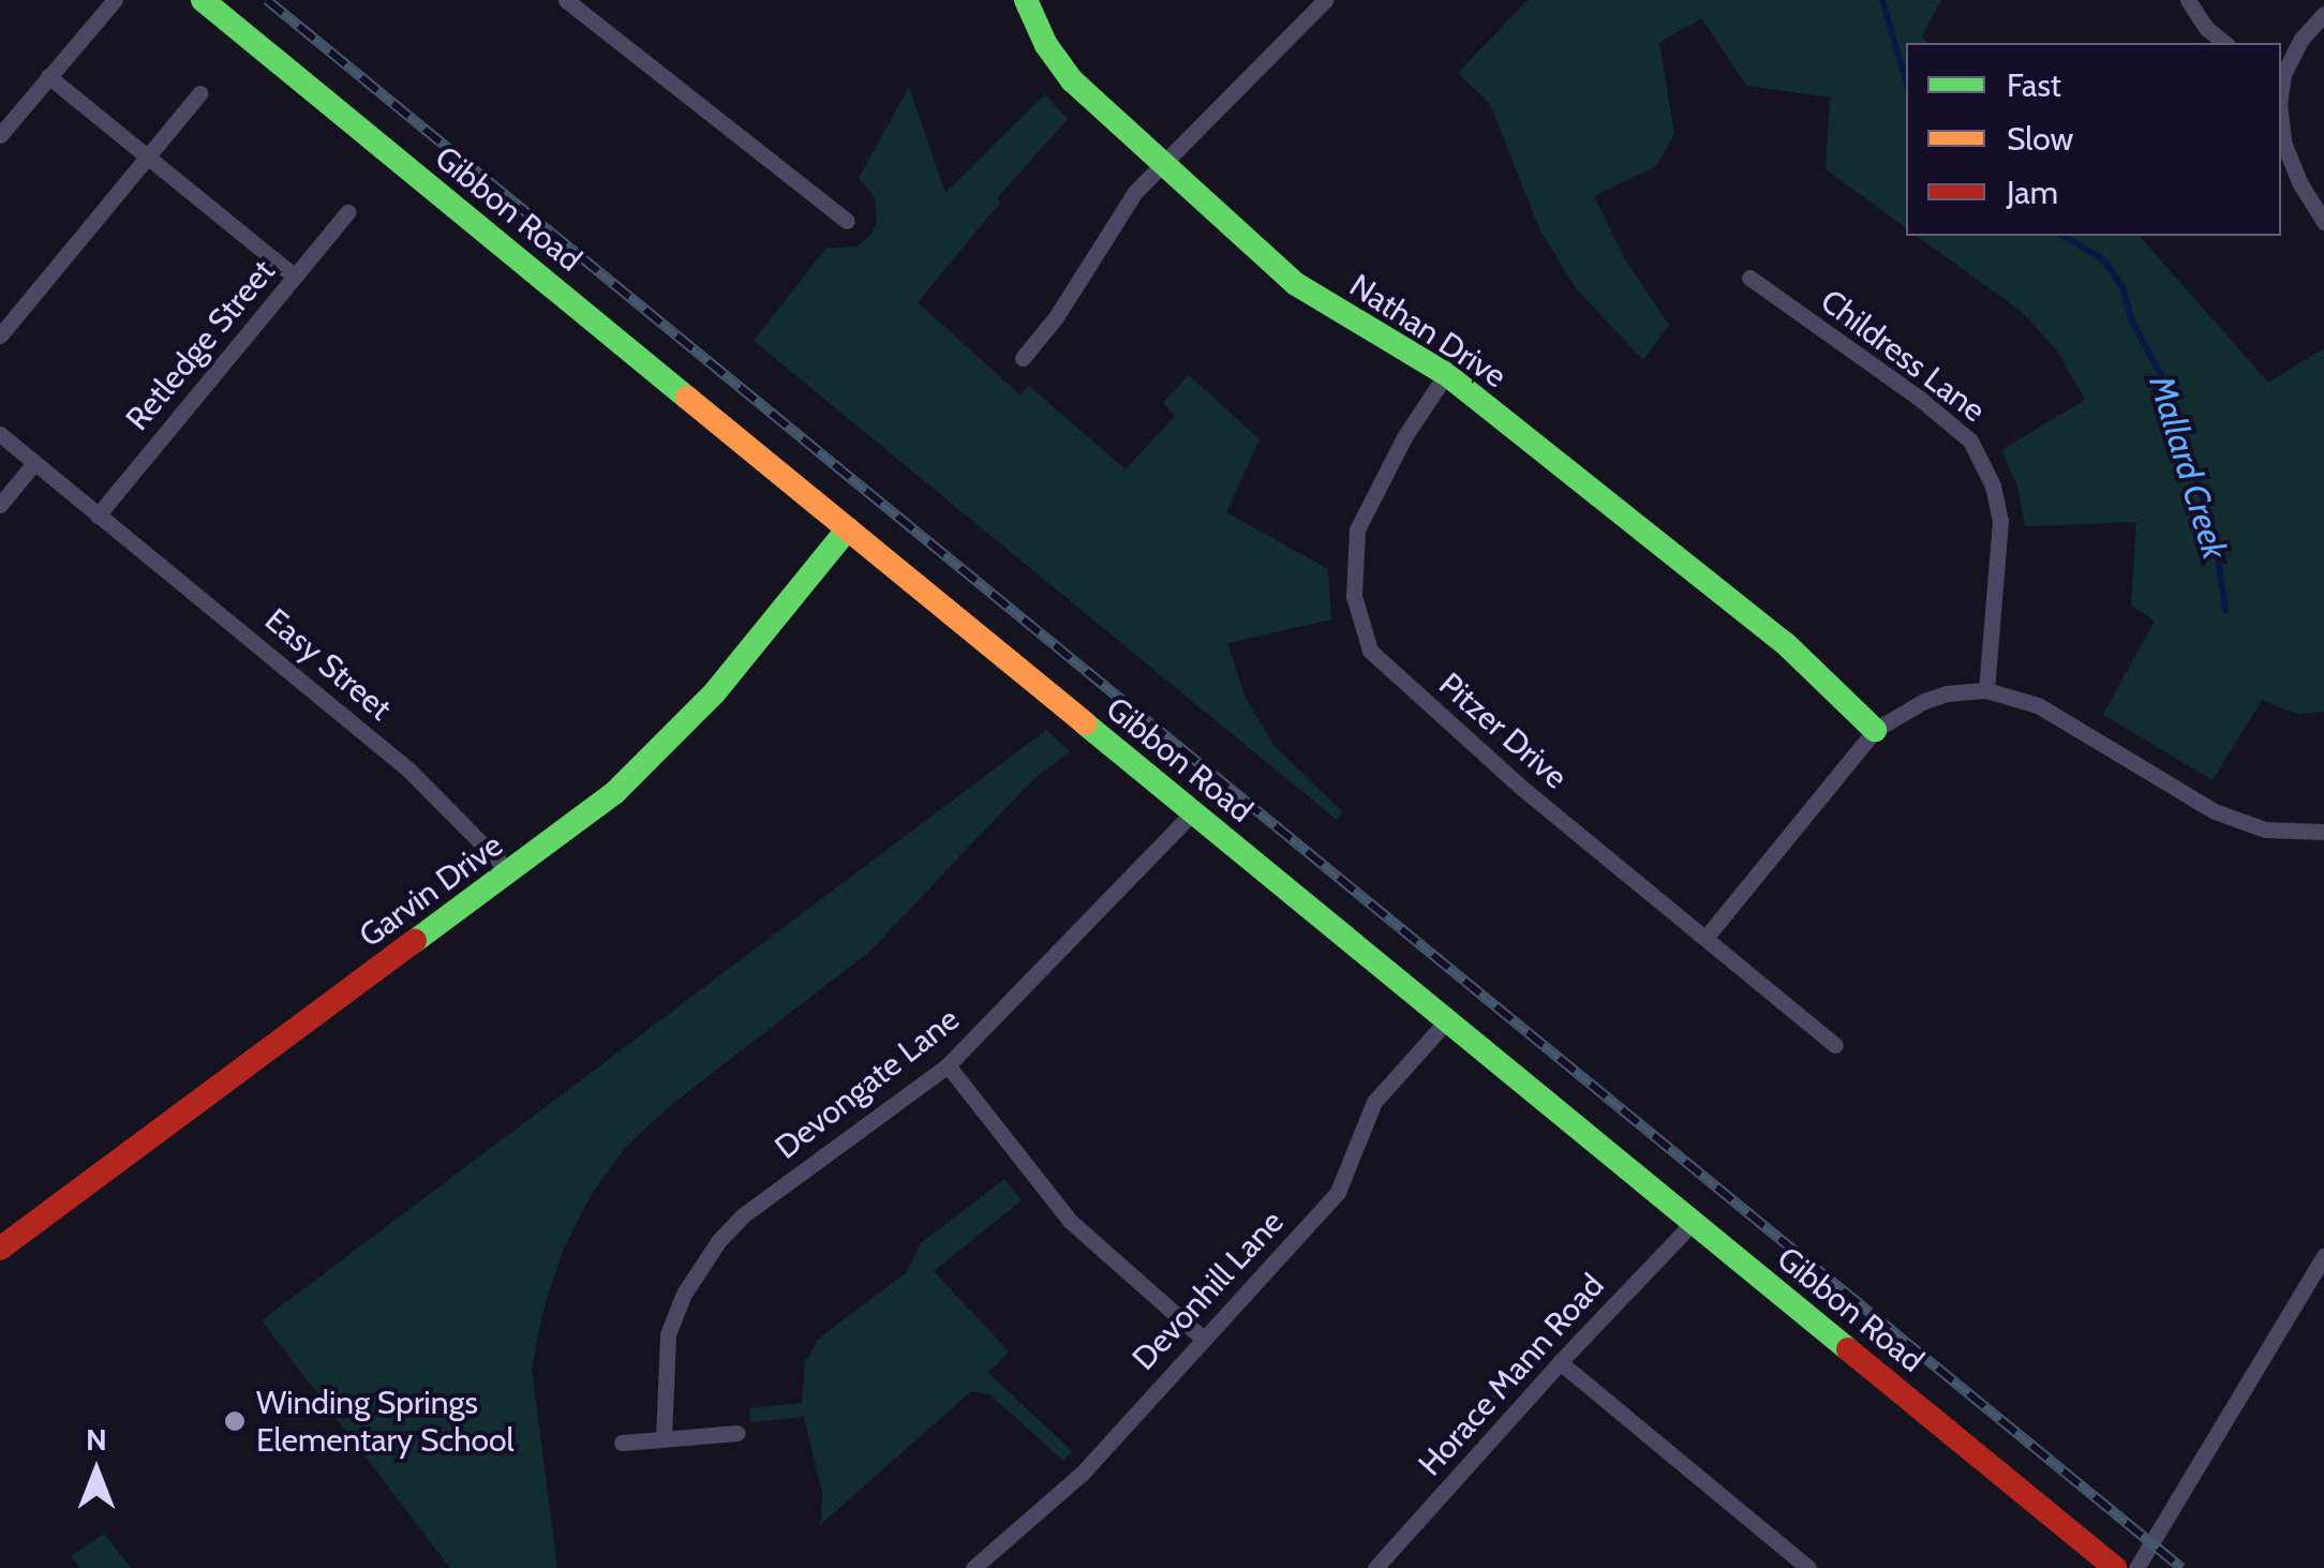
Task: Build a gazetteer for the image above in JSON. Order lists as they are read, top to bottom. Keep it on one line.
{"streets":{"main road":["Gibbon Road","Nathan Drive","Garvin Drive"],"street":["Retledge Street","Childress Lane","Easy Street","Pitzer Drive","Devongate Lane","Devonhill Lane","Horace Mann Road"]},"crossings":[["Gibbon Road","Garvin Drive"],["Gibbon Road","Devongate Lane"],["Gibbon Road","Devonhill Lane"],["Gibbon Road","Horace Mann Road"],["Nathan Drive","Pitzer Drive"],["Retledge Street","Easy Street"],["Easy Street","Garvin Drive"]],"water":["Mallard Creek"],"places":["Winding Springs Elementary School"],"legend":["Fast","Slow","Jam"],"north":"top"}
